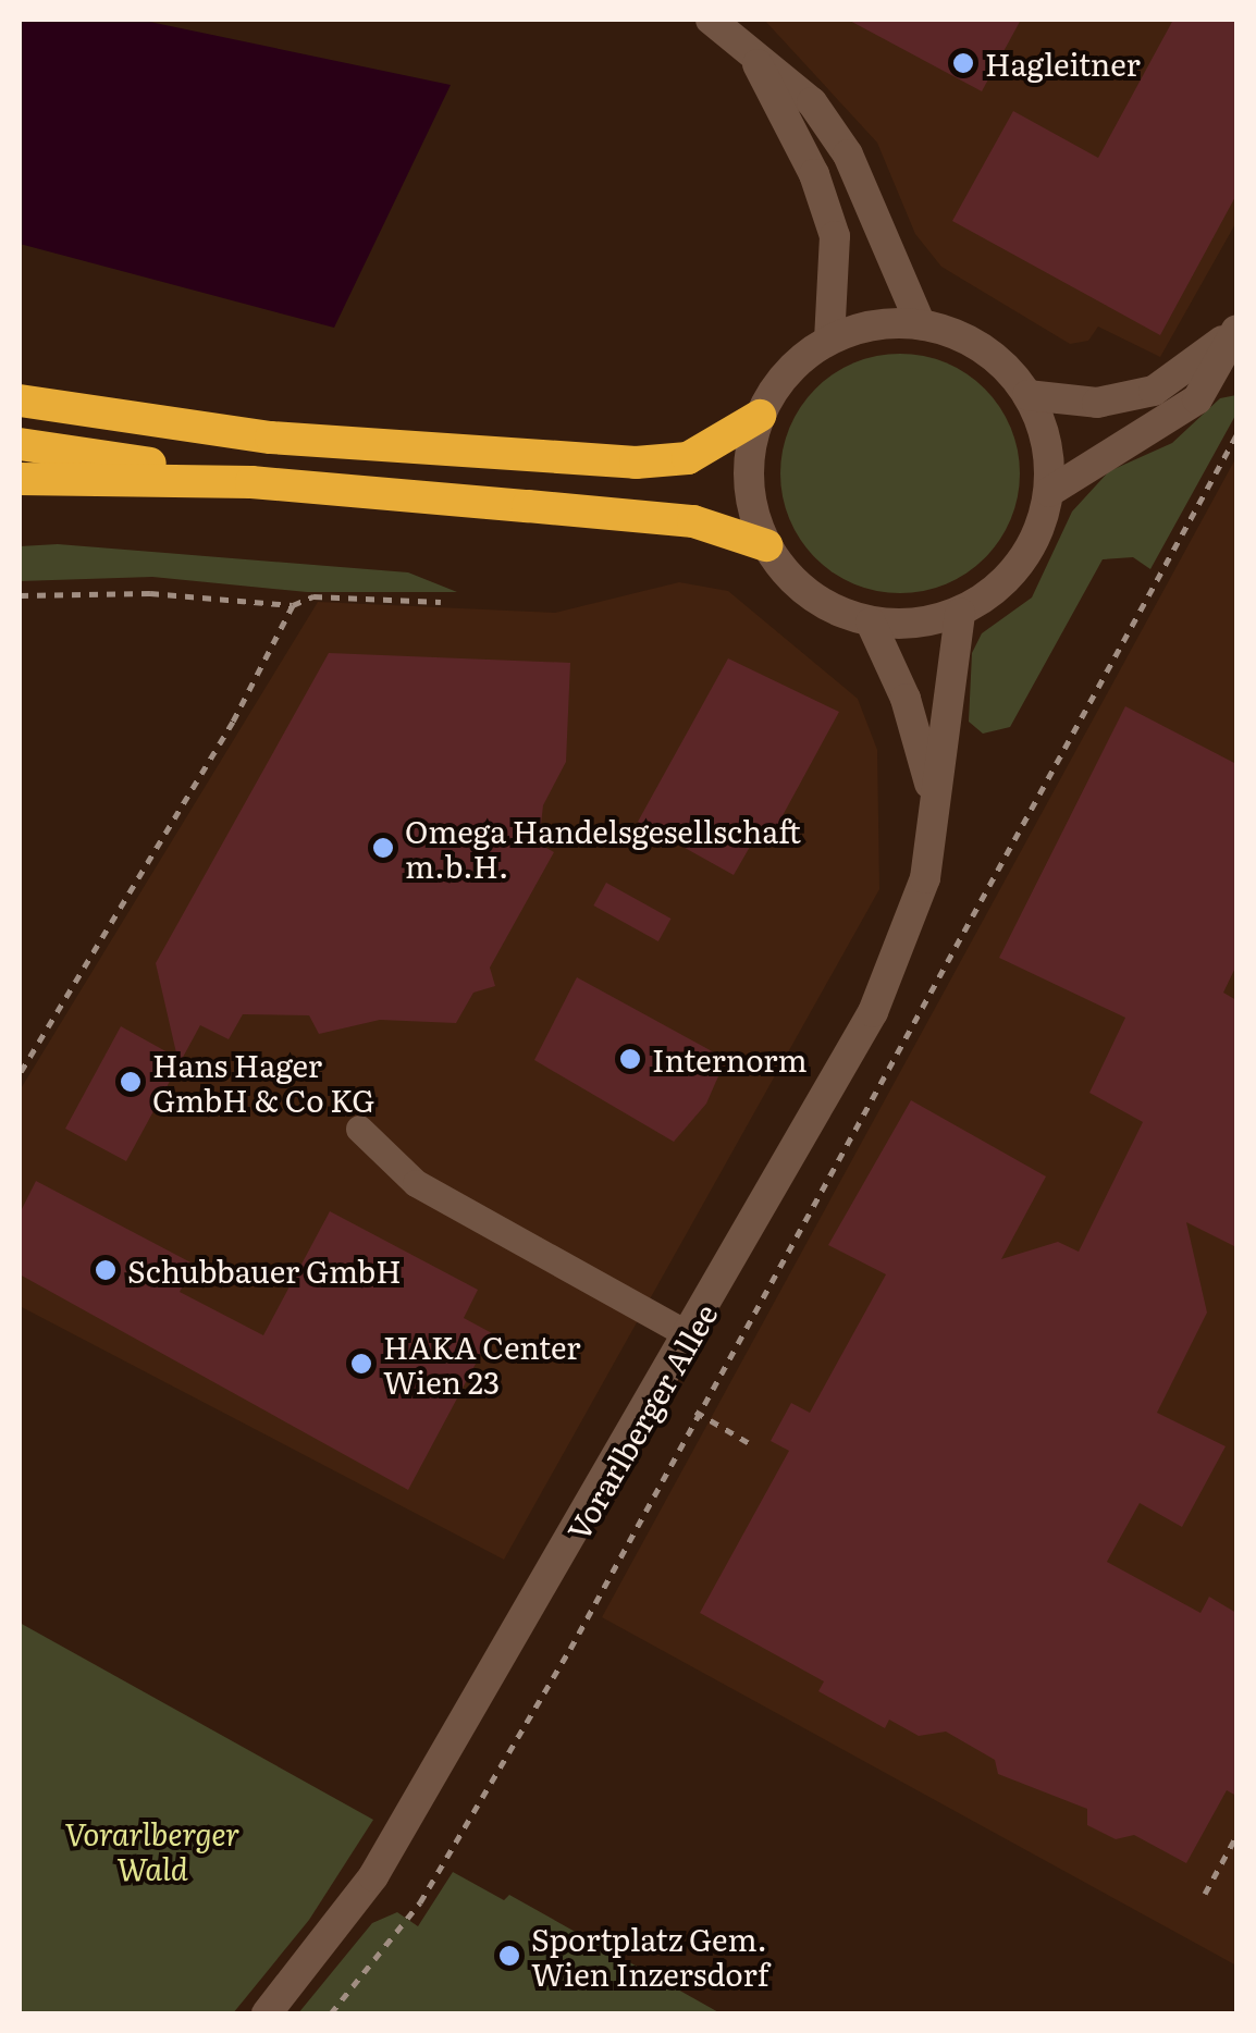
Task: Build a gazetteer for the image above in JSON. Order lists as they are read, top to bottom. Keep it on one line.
{"streets":{"main road":["Vorarlberger Allee"]},"parks":["Vorarlberger Wald"],"places":["Hagleitner","Omega Handelsgesellschaft m.b.H.","Internorm","Hans Hager GmbH & Co KG","Schubbauer GmbH","HAKA Center Wien 23","Sportplatz Gem. Wien Inzersdorf"]}
